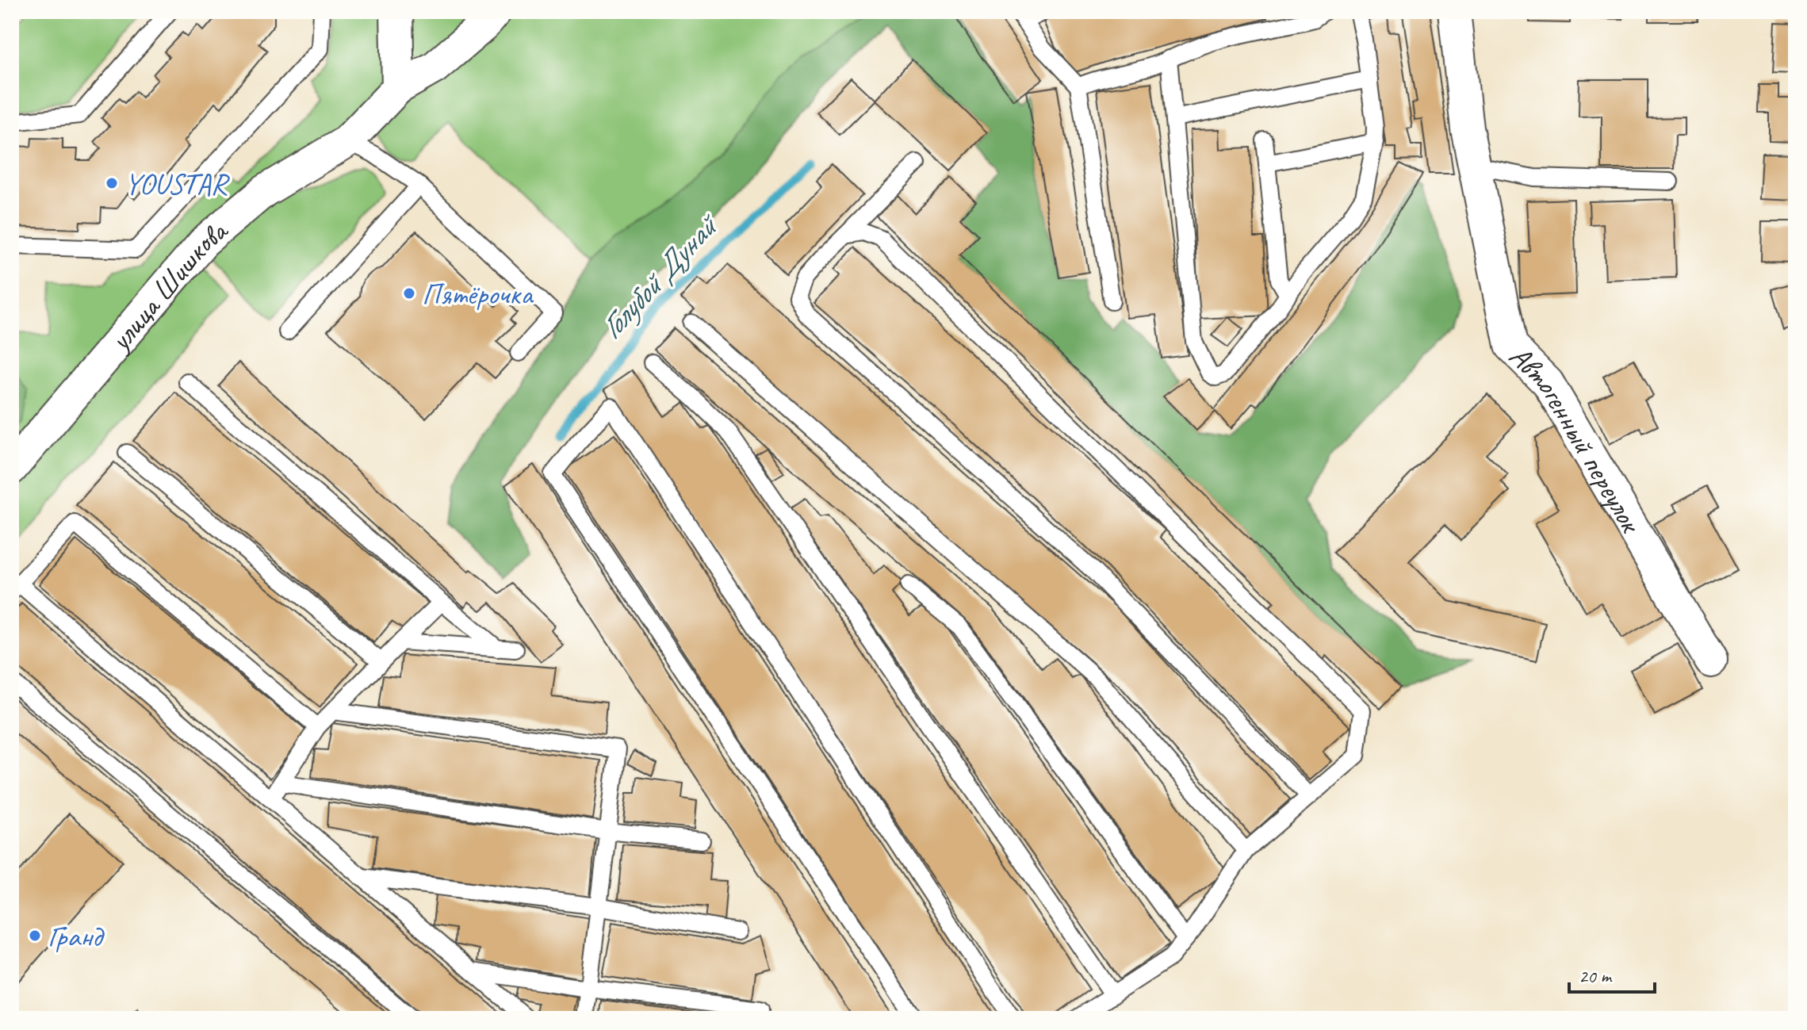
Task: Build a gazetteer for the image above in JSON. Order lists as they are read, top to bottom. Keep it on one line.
{"streets":{"street":["улица Шишкова","Автогенный переулок"]},"water":["Голубой Дунай"],"places":["YOUSTAR","Пятёрочка","Гранд"],"scale_bar":"20 m"}
